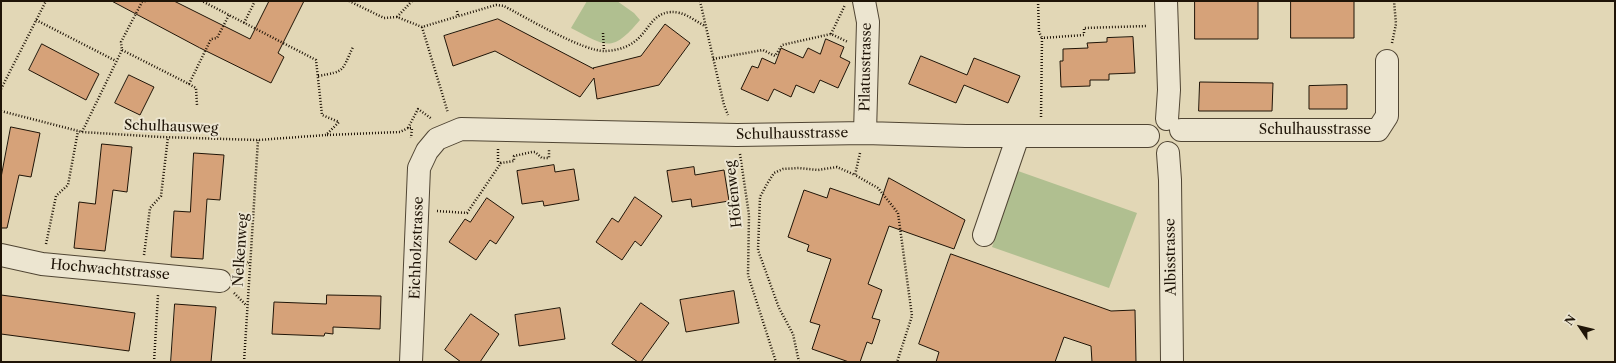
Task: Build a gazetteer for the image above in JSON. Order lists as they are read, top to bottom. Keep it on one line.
{"streets":{"street":["Pilatusstrasse","Schulhausstrasse","Eichholzstrasse","Albisstrasse","Hochwachtstrasse"],"path":["Schulhausweg","Höfenweg","Nelkenweg"]},"crossings":[["Pilatusstrasse","Schulhausstrasse"],["Schulhausweg","Nelkenweg"],["Schulhausstrasse","Höfenweg"],["Schulhausstrasse","Eichholzstrasse"],["Schulhausstrasse","Albisstrasse"]],"north":"top left"}
